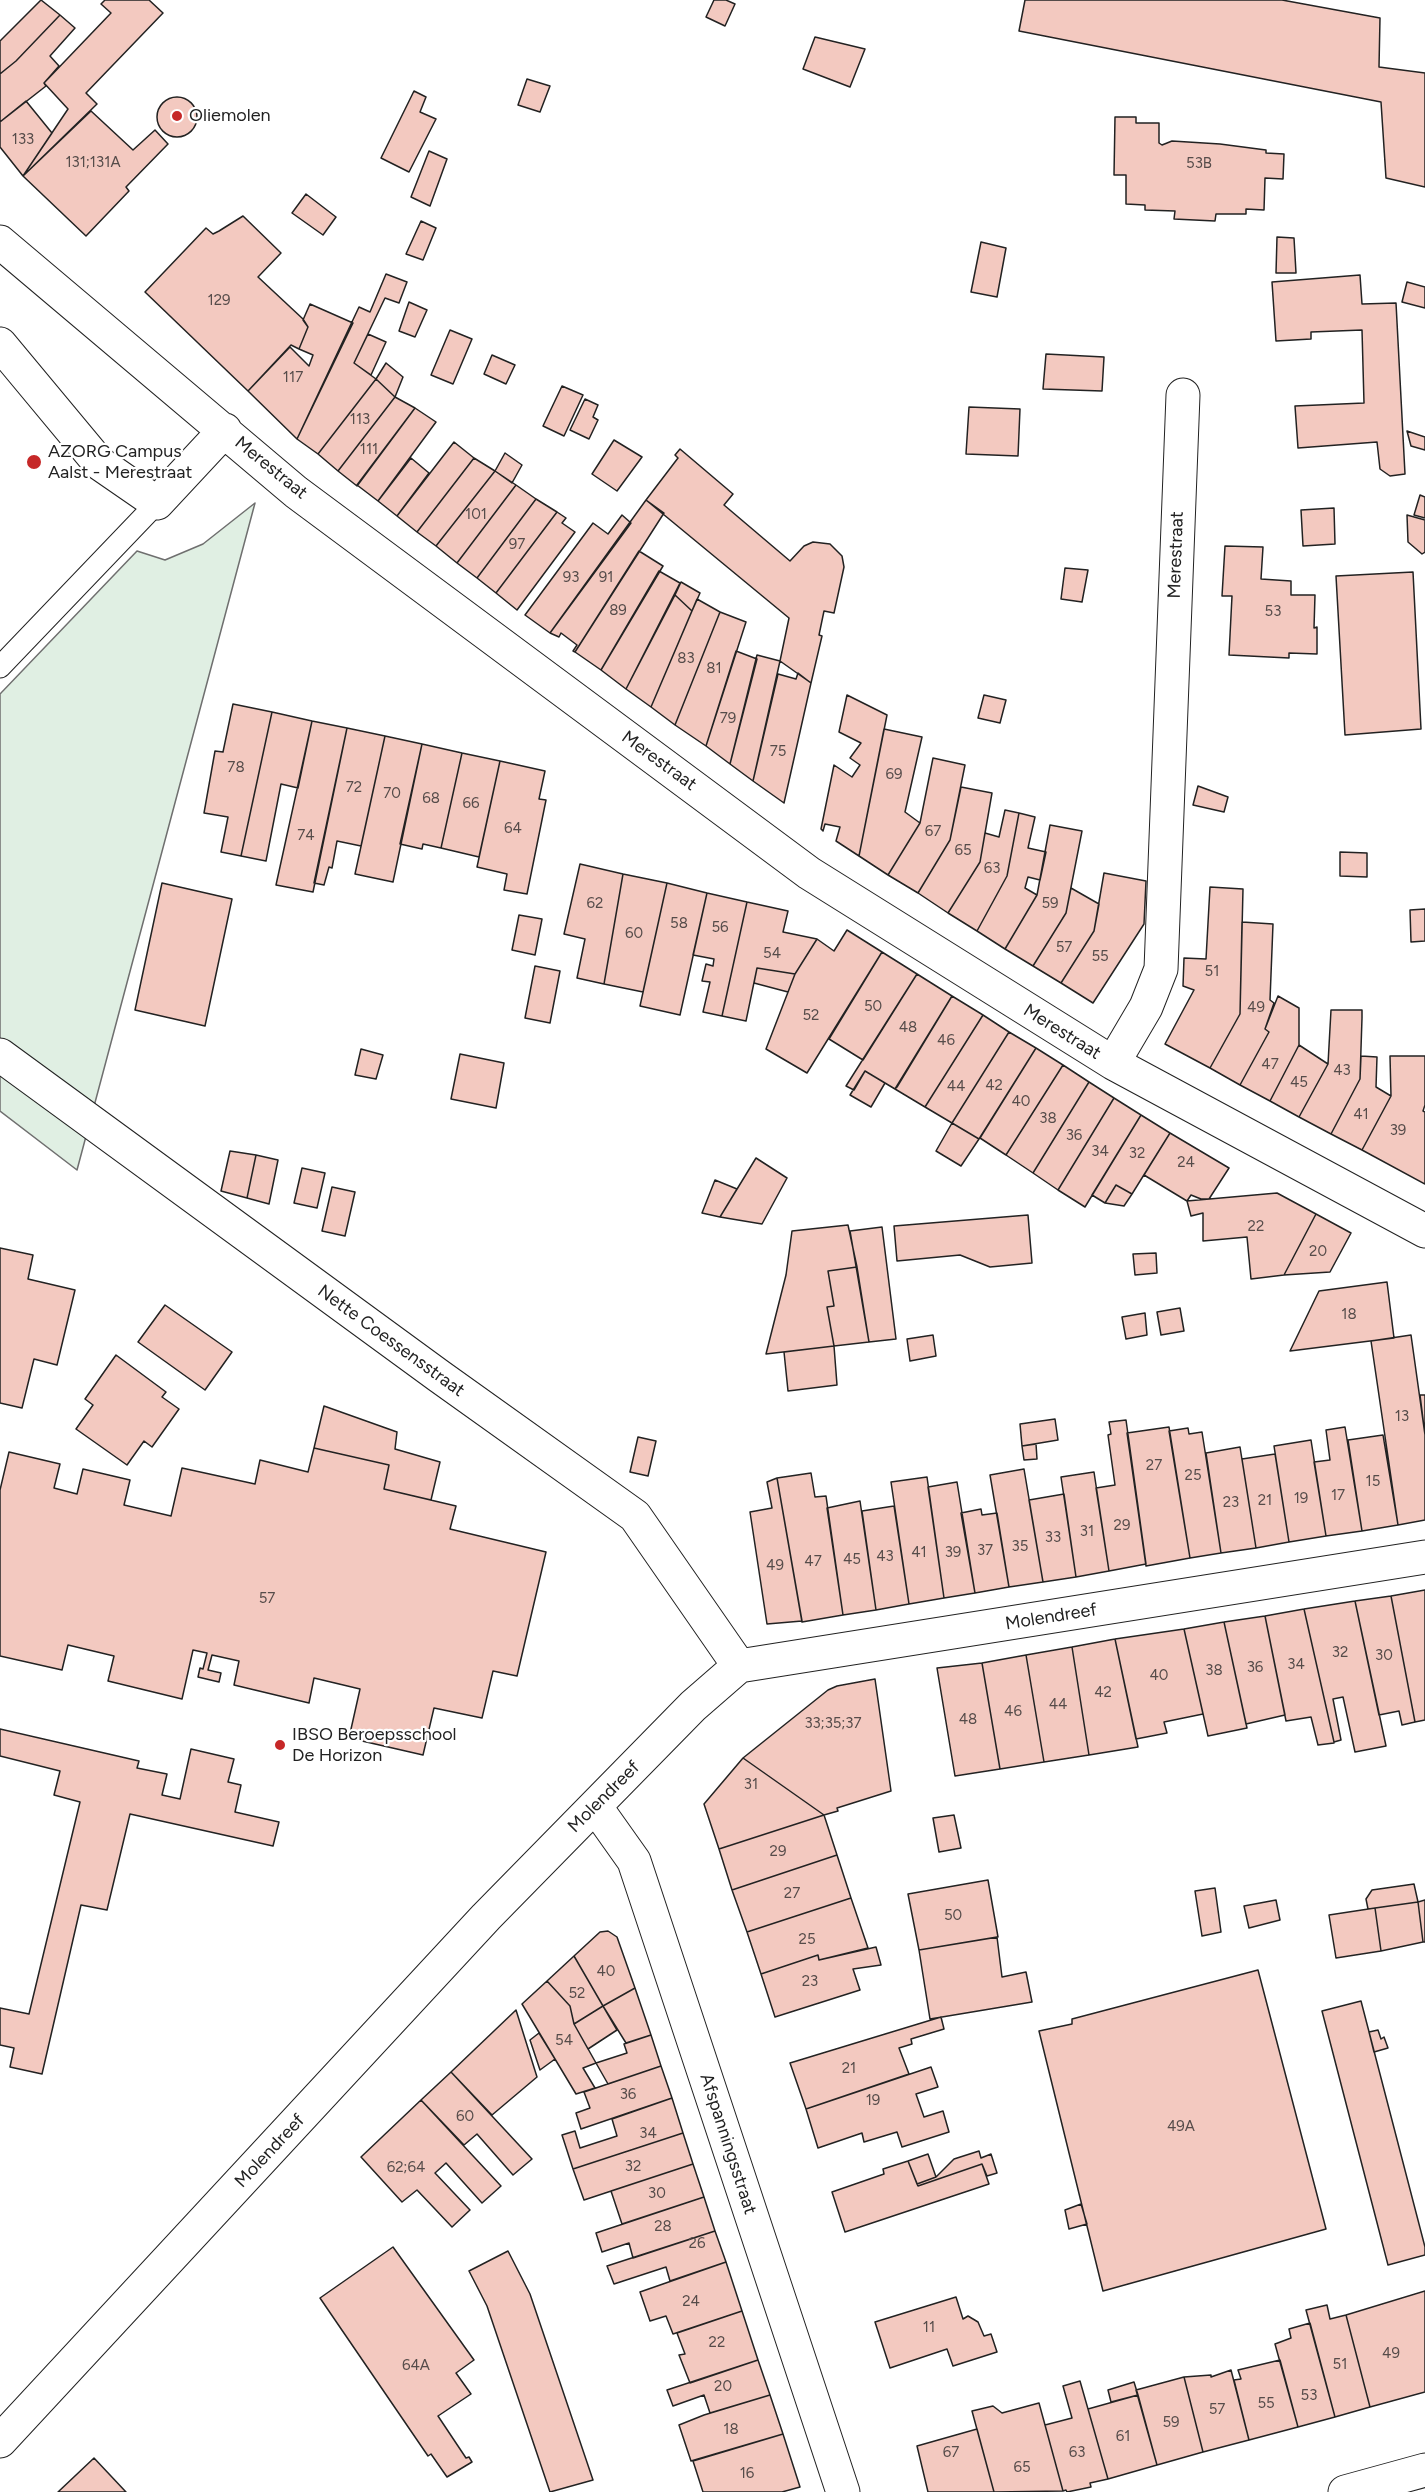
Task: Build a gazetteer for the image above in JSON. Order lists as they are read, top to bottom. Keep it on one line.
{"streets":{"street":["Merestraat","Nette Coessensstraat","Molendreef","Afspanningsstraat"]},"crossings":[["Nette Coessensstraat","Molendreef"],["Molendreef","Afspanningsstraat"]],"places":["Oliemolen","AZORG Campus Aalst - Merestraat","IBSO Beroepsschool De Horizon"],"house_numbers":["133","131;131A","53B","129","117","113","111","101","97","93","91","89","53","83","81","79","75","78","69","72","70","68","66","64","67","74","65","63","62","59","58","56","60","57","54","55","51","50","49","52","48","46","47","43","45","42","44","40","41","38","39","36","34","32","24","22","20","18","13","27","25","15","17","19","21","23","29","31","33","35","37","41","39","43","45","47","49","57","32","30","34","36","38","40","42","44","46","48","33;35;37","31","29","27","50","25","40","23","52","54","21","36","19","60","49A","34","32","62;64","30","28","26","24","11","22","49","51","64A","20","53","55","57","59","18","61","67","63","65","16"]}
